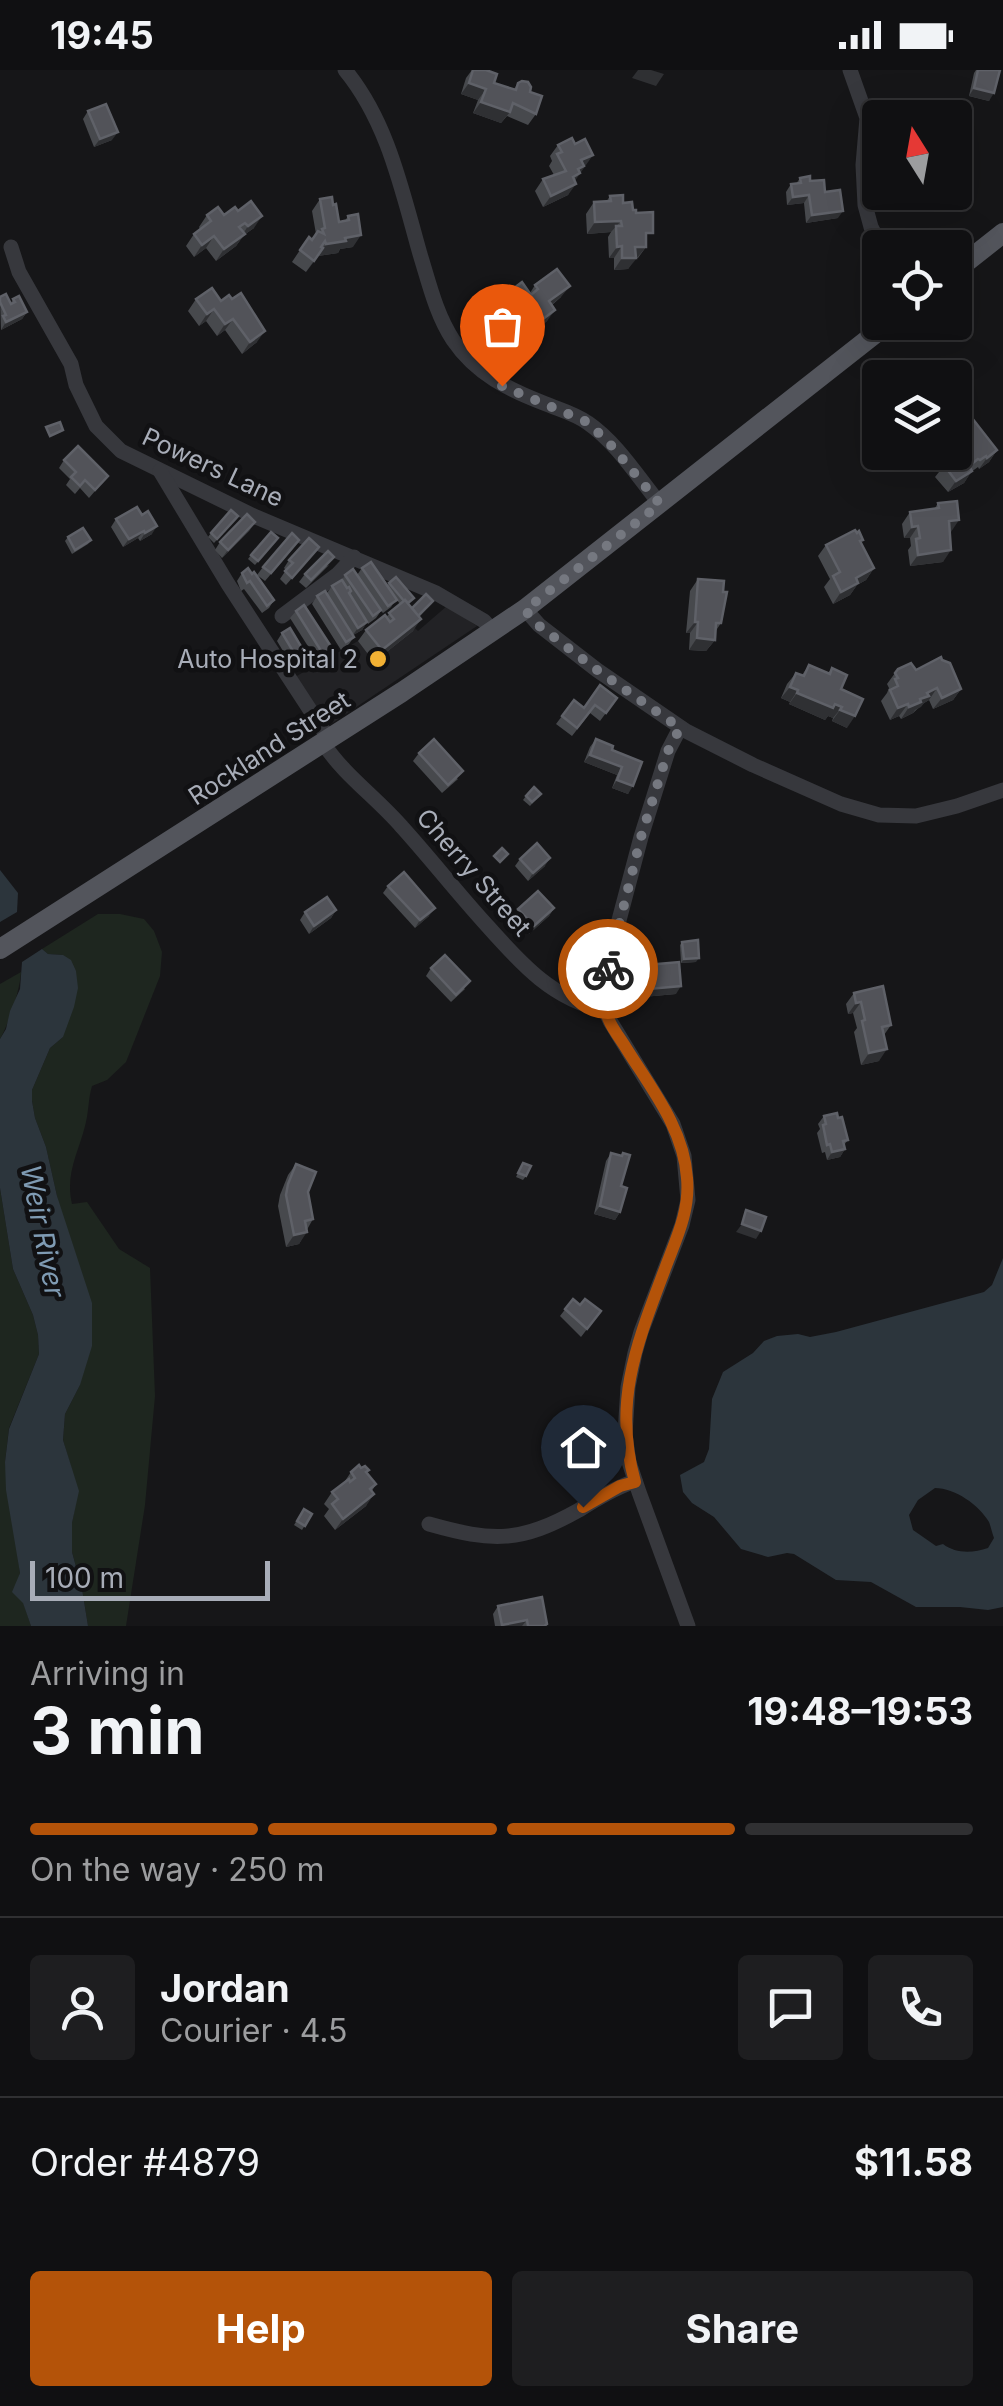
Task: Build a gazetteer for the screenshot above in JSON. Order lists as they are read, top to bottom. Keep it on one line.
{"streets":{"main road":["Rockland Street"],"street":["Powers Lane","Cherry Street"]},"crossings":[["Powers Lane","Rockland Street"],["Powers Lane","Cherry Street"],["Rockland Street","Cherry Street"]],"water":["Weir River"],"places":["Auto Hospital 2"],"scale_bar":"100 m","north":"top","page":{"status":"19:45","scale":"100 m","heading":["3 min","Arriving in","19:48–19:53"],"panel":["Jordan","Courier · 4.5","Order #4879","$11.58"],"bar":"On the way · 250 m","buttons":["Help","Share"]}}
